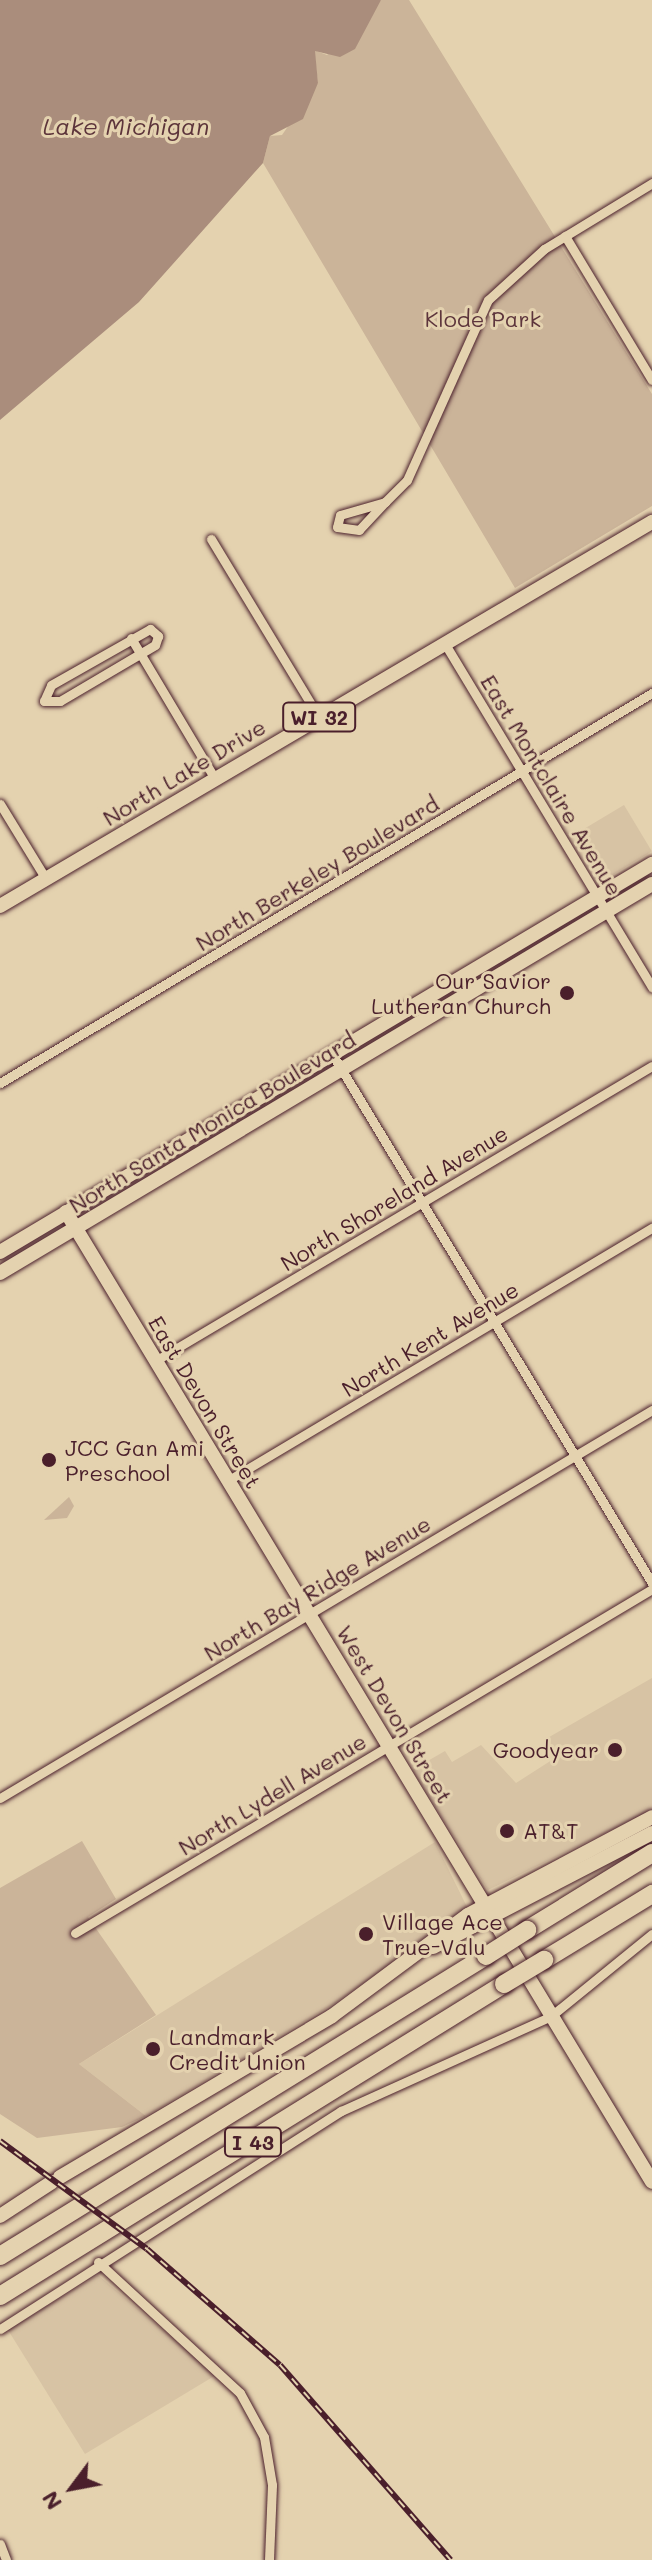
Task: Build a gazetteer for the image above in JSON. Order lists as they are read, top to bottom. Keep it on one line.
{"streets":{"highway":["I 43"],"street":["WI 32","North Lake Drive","East Montclaire Avenue","North Berkeley Boulevard","North Santa Monica Boulevard","North Shoreland Avenue","North Kent Avenue","East Devon Street","North Bay Ridge Avenue","West Devon Street","North Lydell Avenue"]},"crossings":[["North Lake Drive","East Montclaire Avenue"],["East Montclaire Avenue","North Berkeley Boulevard"],["East Montclaire Avenue","North Santa Monica Boulevard"],["North Santa Monica Boulevard","East Devon Street"],["North Shoreland Avenue","East Devon Street"],["North Kent Avenue","East Devon Street"],["East Devon Street","North Bay Ridge Avenue"],["East Devon Street","West Devon Street"],["North Bay Ridge Avenue","West Devon Street"],["West Devon Street","North Lydell Avenue"]],"water":["Lake Michigan"],"parks":["Klode Park"],"places":["Our Savior Lutheran Church","JCC Gan Ami Preschool","Goodyear","AT&T","Village Ace True-Valu","Landmark Credit Union"],"north":"bottom left"}
